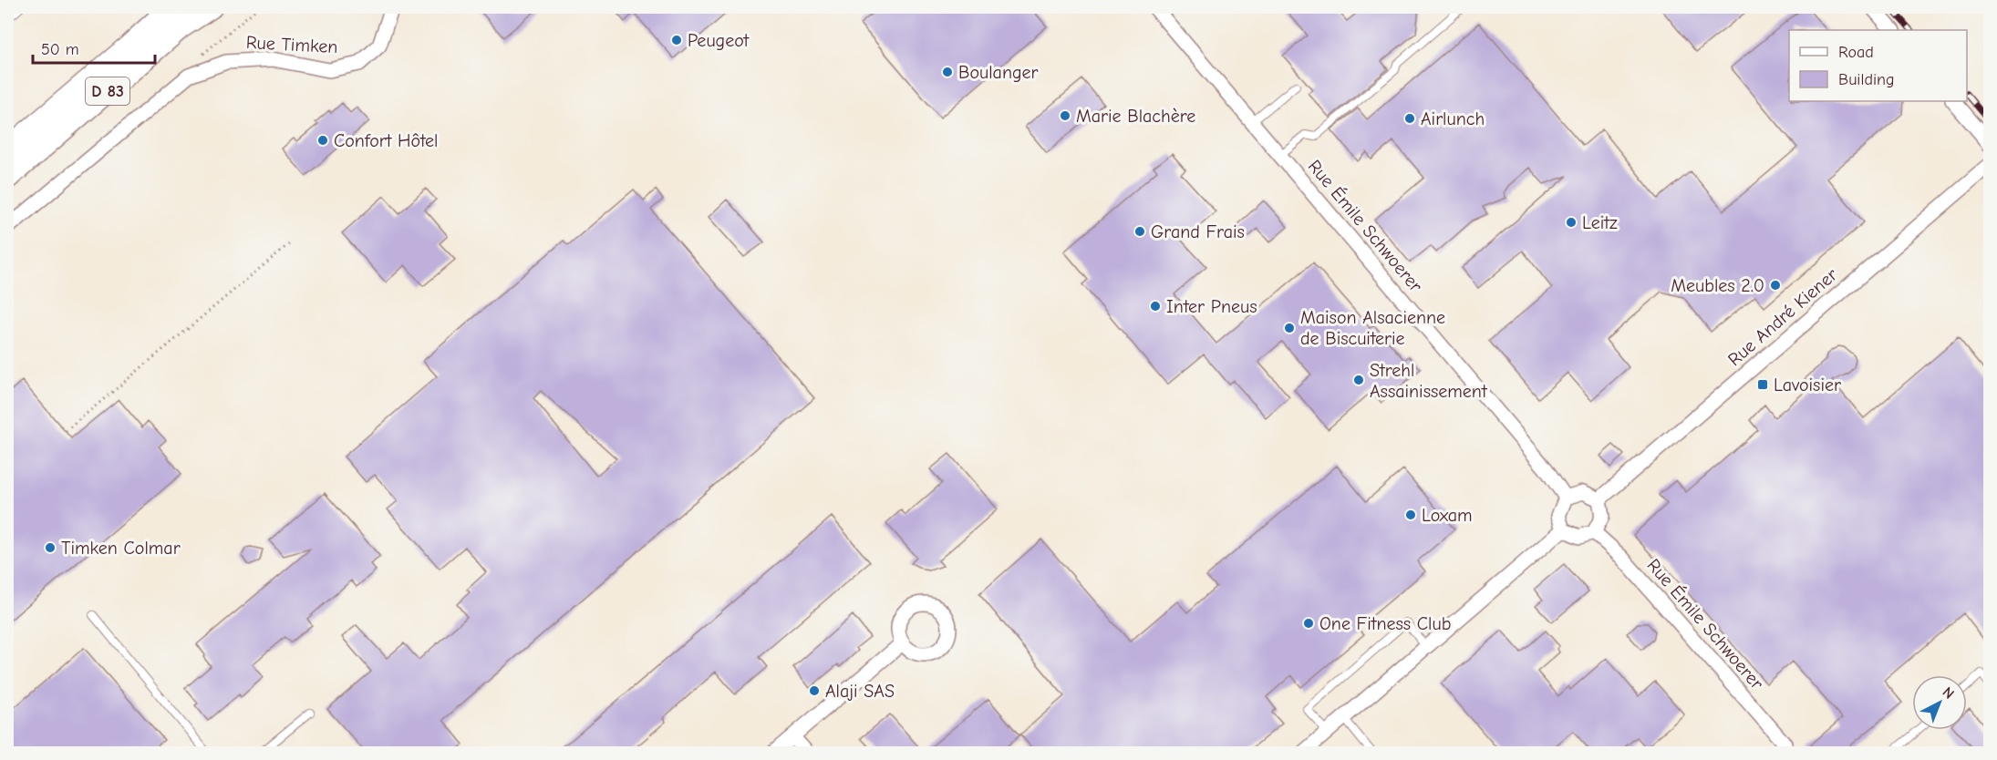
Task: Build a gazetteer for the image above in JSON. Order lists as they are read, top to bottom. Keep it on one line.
{"streets":{"main road":["D 83"],"street":["Rue Timken","Rue Émile Schwoerer","Rue André Kiener"]},"crossings":[["Rue Émile Schwoerer","Rue André Kiener"]],"places":{"other":["Peugeot","Boulanger","Marie Blachère","Airlunch","Confort Hôtel","Leitz","Grand Frais","Meubles 2.0","Inter Pneus","Maison Alsacienne de Biscuiterie","Strehl Assainissement","Loxam","Timken Colmar","One Fitness Club","Alaji SAS"],"transit":["Lavoisier"]},"legend":["Road","Building"],"scale_bar":"50 m","north":"top right"}
